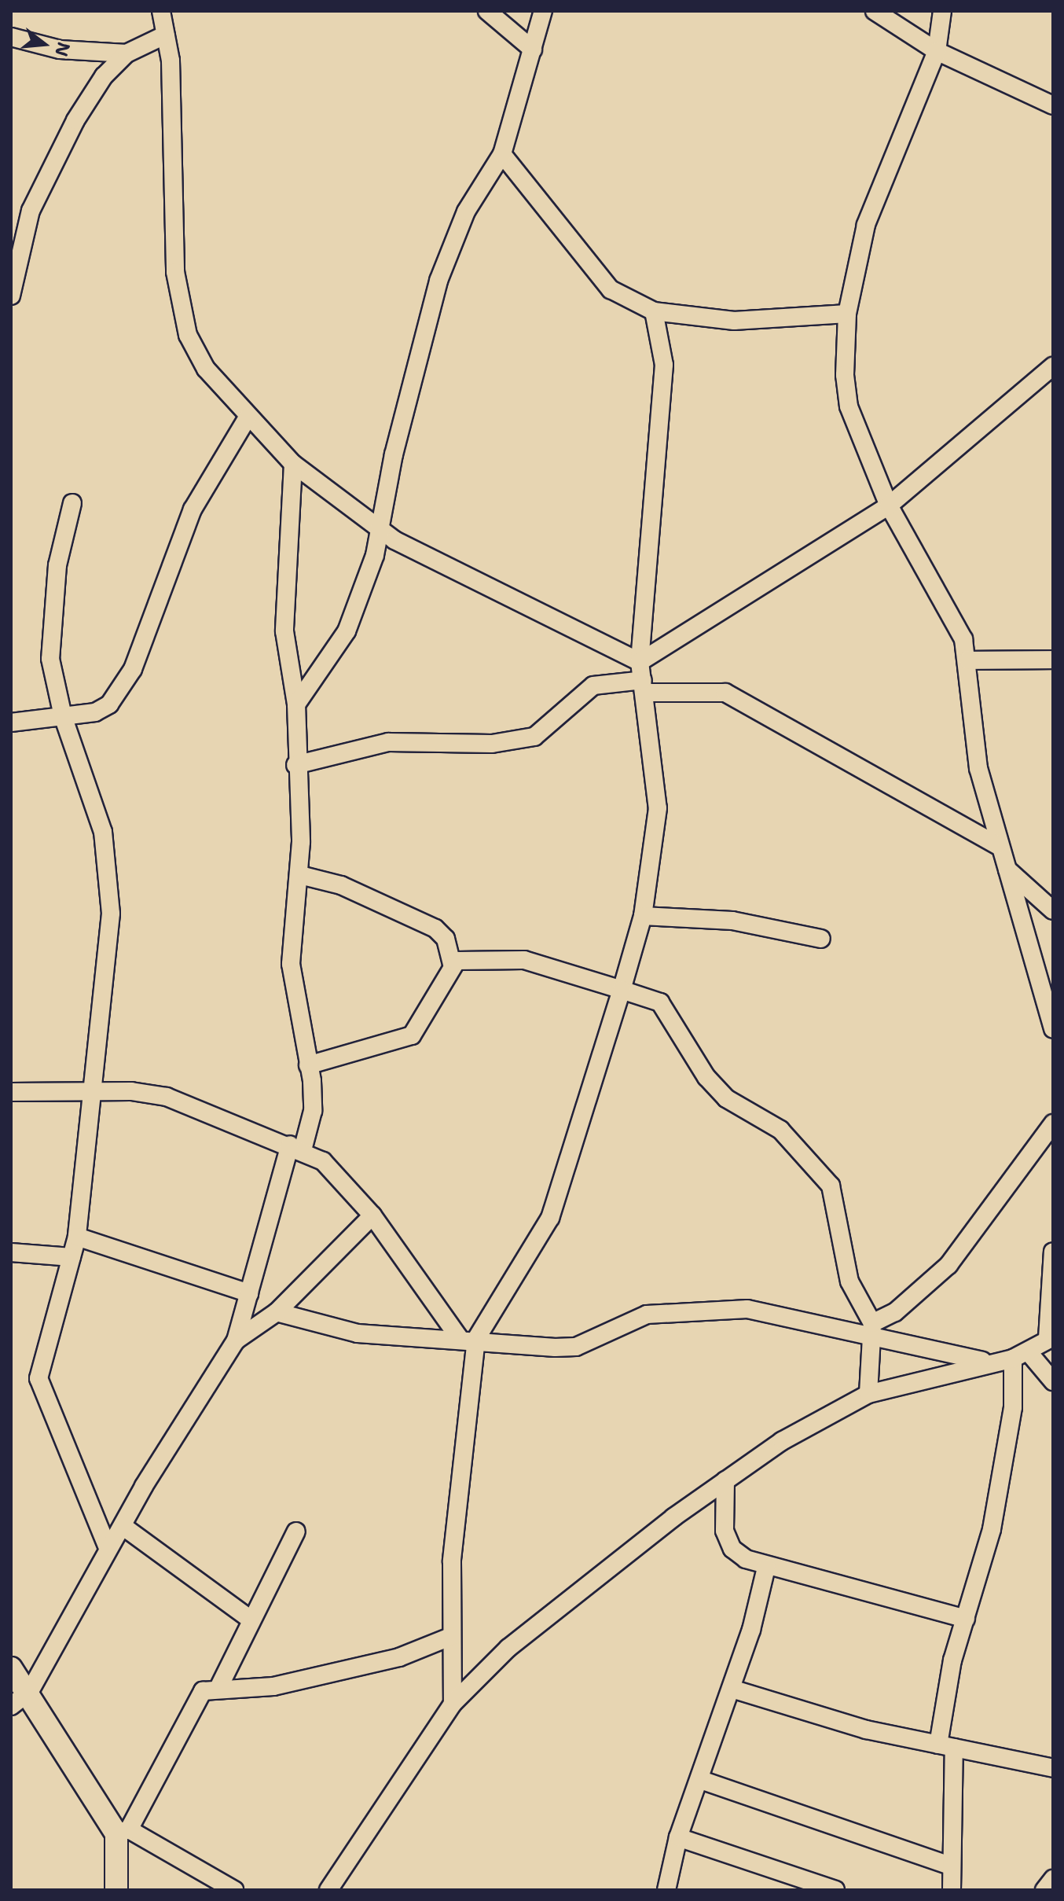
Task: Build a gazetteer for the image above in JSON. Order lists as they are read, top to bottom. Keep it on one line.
{"north":"right"}
